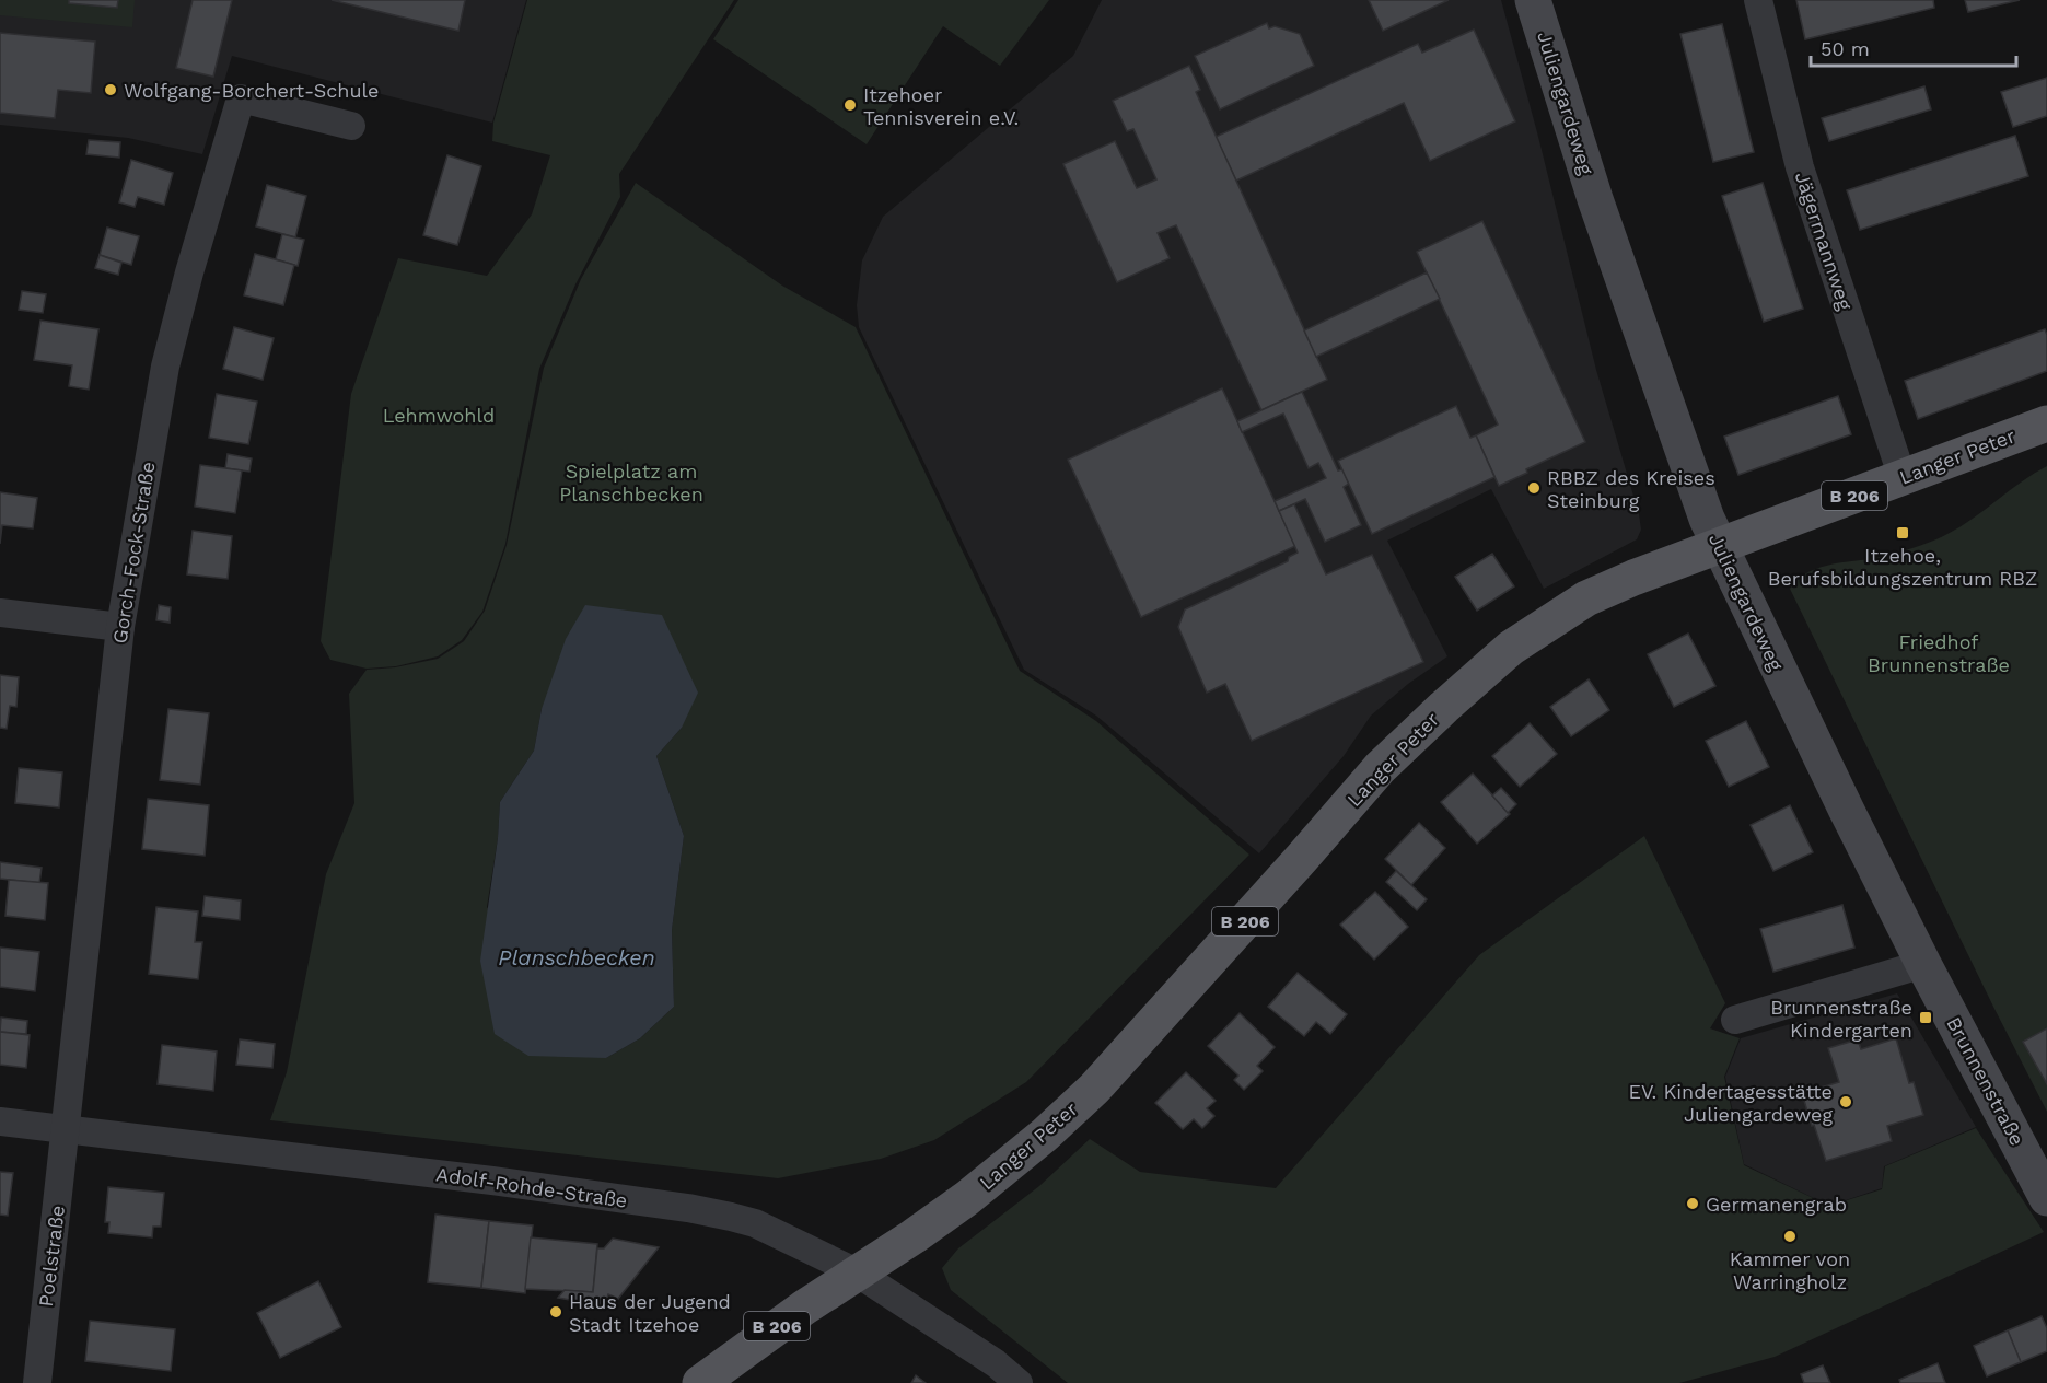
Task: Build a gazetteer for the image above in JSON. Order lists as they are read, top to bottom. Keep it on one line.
{"streets":{"main road":["Langer Peter","B 206"],"street":["Juliengardeweg","Jägermannweg","Gorch-Fock-Straße","Brunnenstraße","Adolf-Rohde-Straße","Poelstraße"]},"crossings":[["Juliengardeweg","Langer Peter"],["Juliengardeweg","Brunnenstraße"],["Jägermannweg","Langer Peter"],["Langer Peter","B 206"],["Langer Peter","Adolf-Rohde-Straße"],["B 206","Adolf-Rohde-Straße"],["Gorch-Fock-Straße","Adolf-Rohde-Straße"],["Gorch-Fock-Straße","Poelstraße"],["Adolf-Rohde-Straße","Poelstraße"]],"water":["Planschbecken"],"parks":["Lehmwohld","Spielplatz am Planschbecken","Friedhof Brunnenstraße"],"places":{"other":["Wolfgang-Borchert-Schule","Itzehoer Tennisverein e.V.","RBBZ des Kreises Steinburg","EV. Kindertagesstätte Juliengardeweg","Germanengrab","Kammer von Warringholz","Haus der Jugend Stadt Itzehoe"],"transit":["Itzehoe, Berufsbildungszentrum RBZ","Brunnenstraße Kindergarten"]},"scale_bar":"50 m"}
